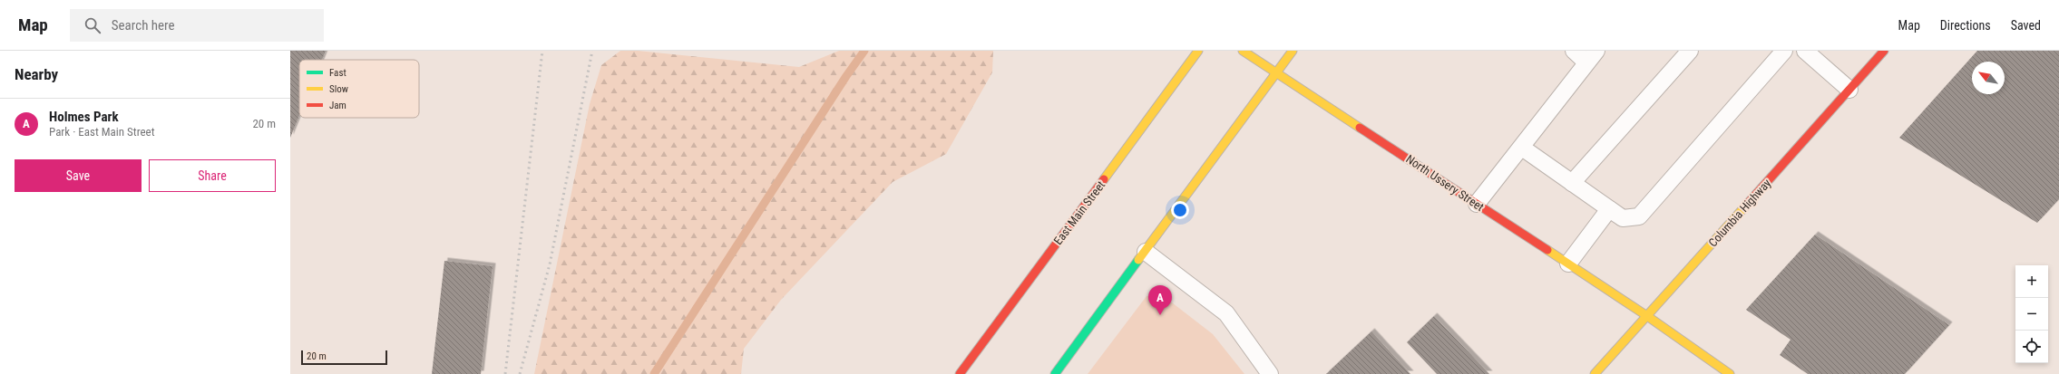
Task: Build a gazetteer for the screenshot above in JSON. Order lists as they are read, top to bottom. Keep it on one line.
{"streets":{"main road":["North Ussery Street","East Main Street","Columbia Highway"]},"crossings":[["North Ussery Street","Columbia Highway"]],"legend":["Fast","Slow","Jam"],"scale_bar":"20 m","north":"top left","page":{"header":"Map","search":"Search here","nav":["Map","Directions","Saved"],"heading":"Nearby","list":[{"mark":"A","name":"Holmes Park","note":"Park · East Main Street","value":"20 m"}],"buttons":["Save","Share"],"map_buttons":["+","−"],"pins":"A","scale":"20 m"}}
